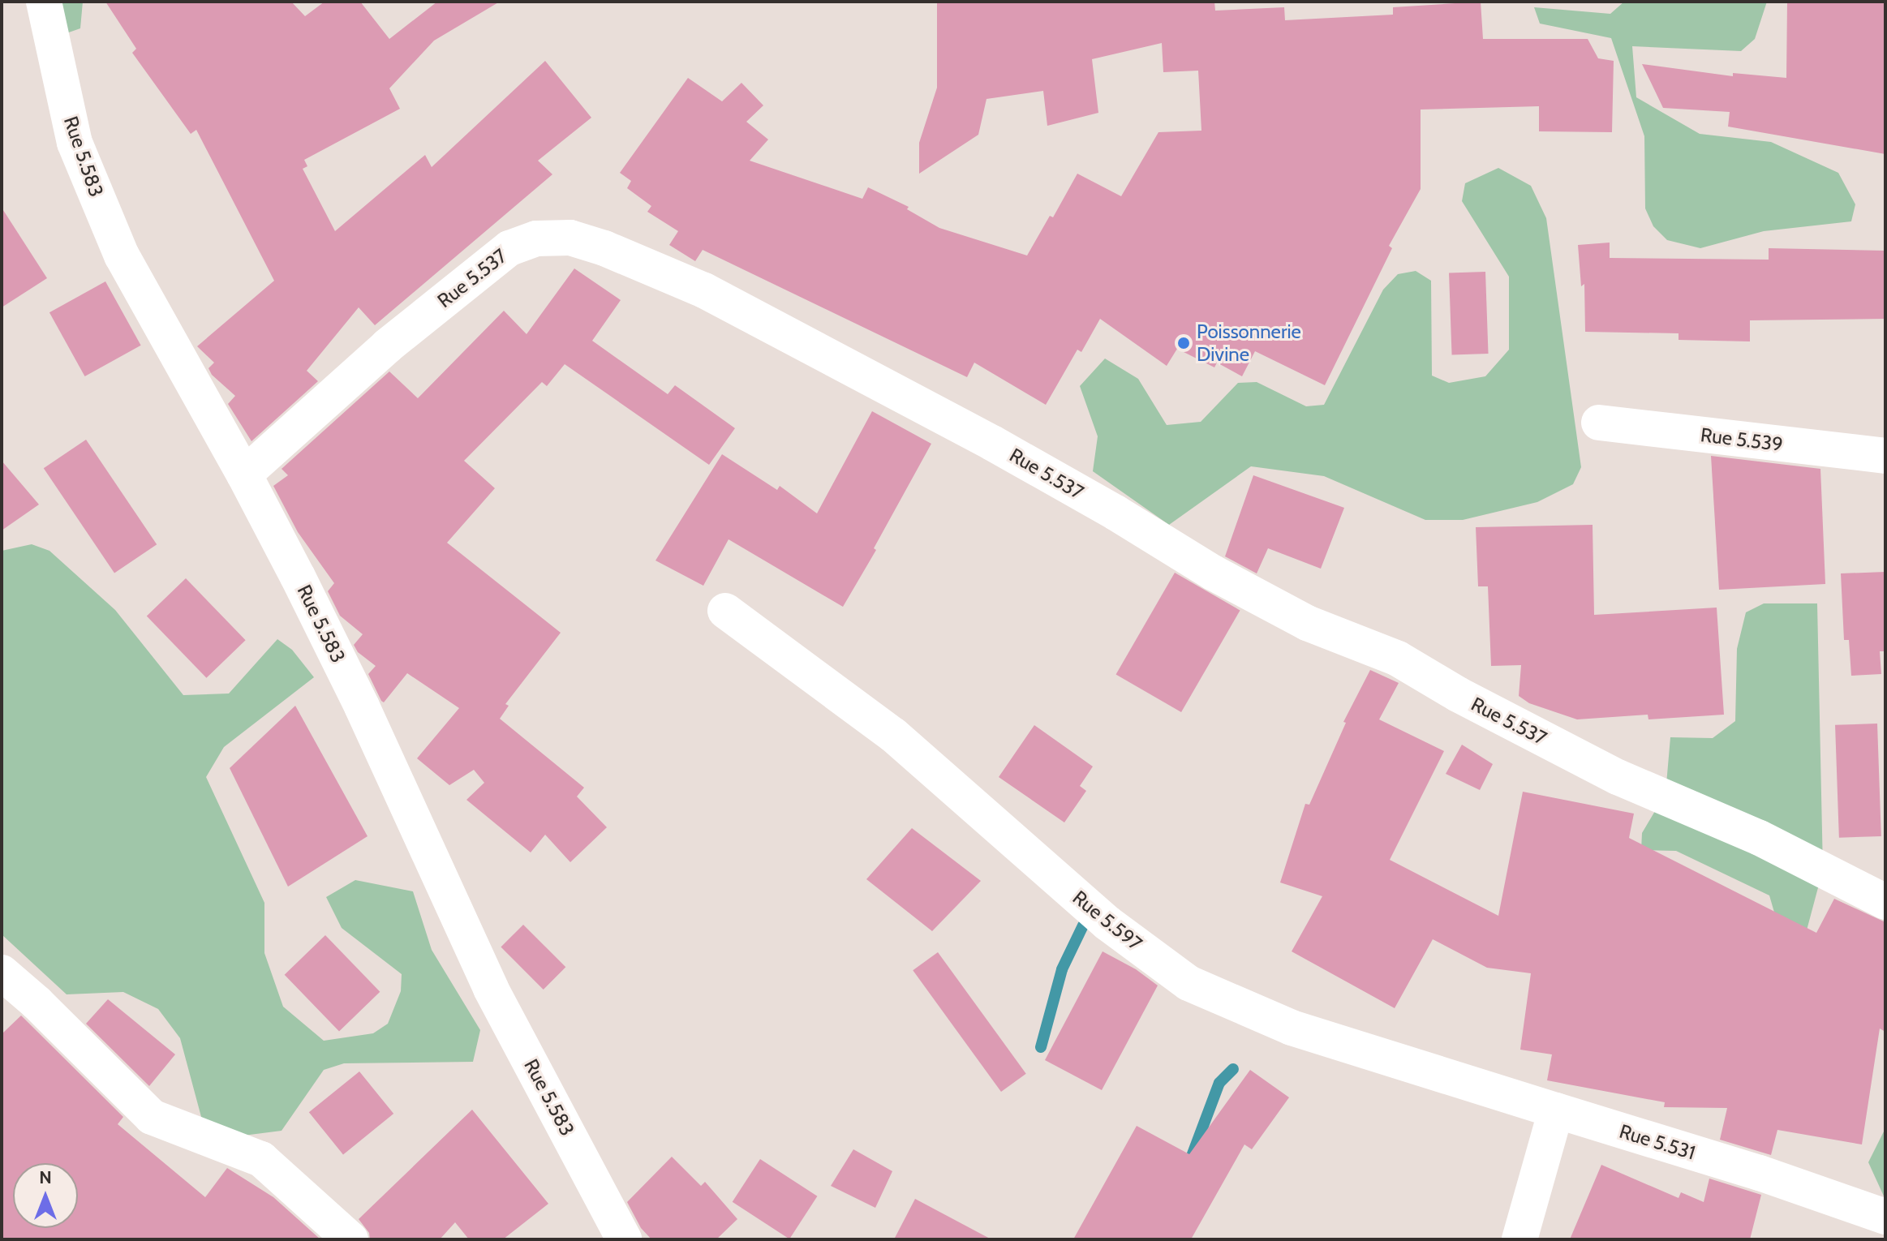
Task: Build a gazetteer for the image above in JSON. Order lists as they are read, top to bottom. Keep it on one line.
{"streets":{"street":["Rue 5.583","Rue 5.537","Rue 5.539","Rue 5.597","Rue 5.531"]},"crossings":[["Rue 5.583","Rue 5.537"],["Rue 5.597","Rue 5.531"]],"places":["Poissonnerie Divine"],"north":"top"}
